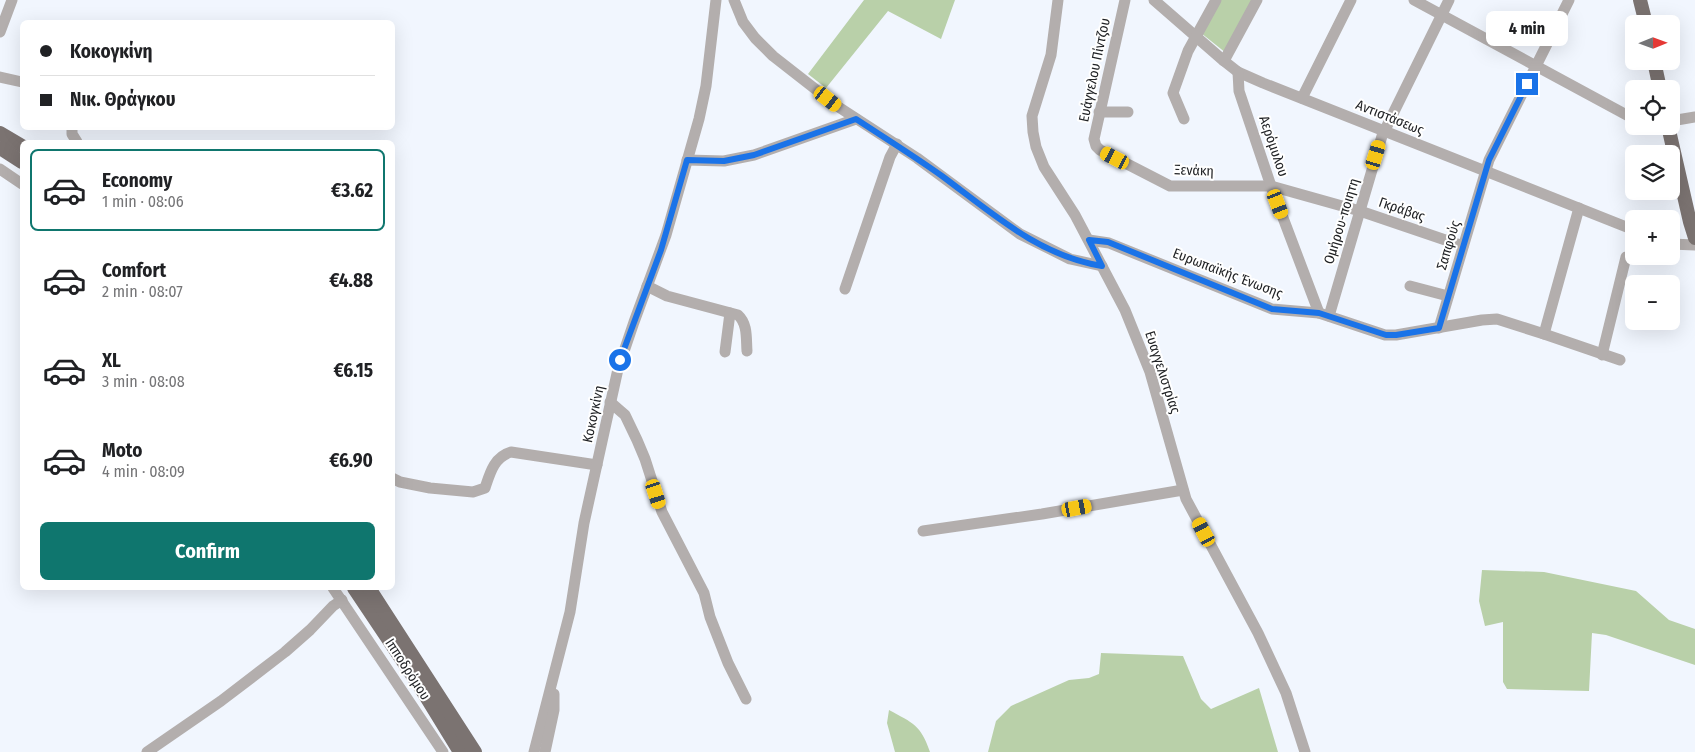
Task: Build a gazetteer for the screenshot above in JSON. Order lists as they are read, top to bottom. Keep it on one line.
{"streets":{"main road":["Ιπποδρόμου"],"street":["Ευάγγελου Πίντζου","Αντιστάσεως","Αερόμυλου","Ξενάκη","Γκράβας","Ομήρου-ποιητη","Σαπφούς","Ευρωπαϊκής Ένωσης","Ευαγγελιστρίας","Κοκογκίνη"]},"crossings":[["Ευάγγελου Πίντζου","Ξενάκη"],["Αντιστάσεως","Αερόμυλου"],["Αντιστάσεως","Ομήρου-ποιητη"],["Αντιστάσεως","Σαπφούς"],["Αερόμυλου","Ξενάκη"],["Αερόμυλου","Ομήρου-ποιητη"],["Αερόμυλου","Ευρωπαϊκής Ένωσης"],["Ξενάκη","Γκράβας"],["Ξενάκη","Ομήρου-ποιητη"],["Γκράβας","Ομήρου-ποιητη"],["Γκράβας","Σαπφούς"],["Ομήρου-ποιητη","Ευρωπαϊκής Ένωσης"],["Σαπφούς","Ευρωπαϊκής Ένωσης"],["Ευρωπαϊκής Ένωσης","Ευαγγελιστρίας"]],"north":"right","page":{"bubble":"4 min","map_buttons":["+","−"],"banner":["Κοκογκίνη","Νικ. Θράγκου"],"list":[{"name":"Economy","note":"1 min · 08:06","value":"€3.62"},{"name":"Comfort","note":"2 min · 08:07","value":"€4.88"},{"name":"XL","note":"3 min · 08:08","value":"€6.15"},{"name":"Moto","note":"4 min · 08:09","value":"€6.90"}],"buttons":"Confirm"}}
